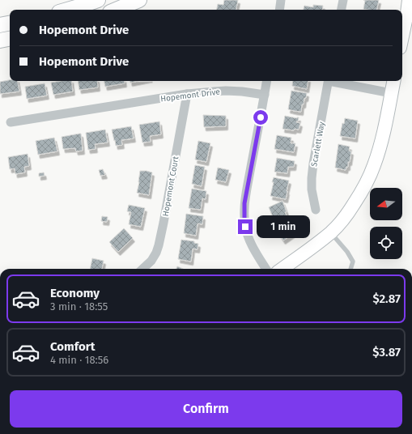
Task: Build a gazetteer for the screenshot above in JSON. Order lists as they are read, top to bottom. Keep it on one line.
{"streets":{"street":["Hopemont Drive","Scarlett Way","Hopemont Court"]},"crossings":[["Hopemont Drive","Hopemont Court"]],"north":"left","page":{"banner":["Hopemont Drive","Hopemont Drive"],"bubble":"1 min","list":[{"name":"Economy","note":"3 min · 18:55","value":"$2.87"},{"name":"Comfort","note":"4 min · 18:56","value":"$3.87"}],"buttons":"Confirm"}}
